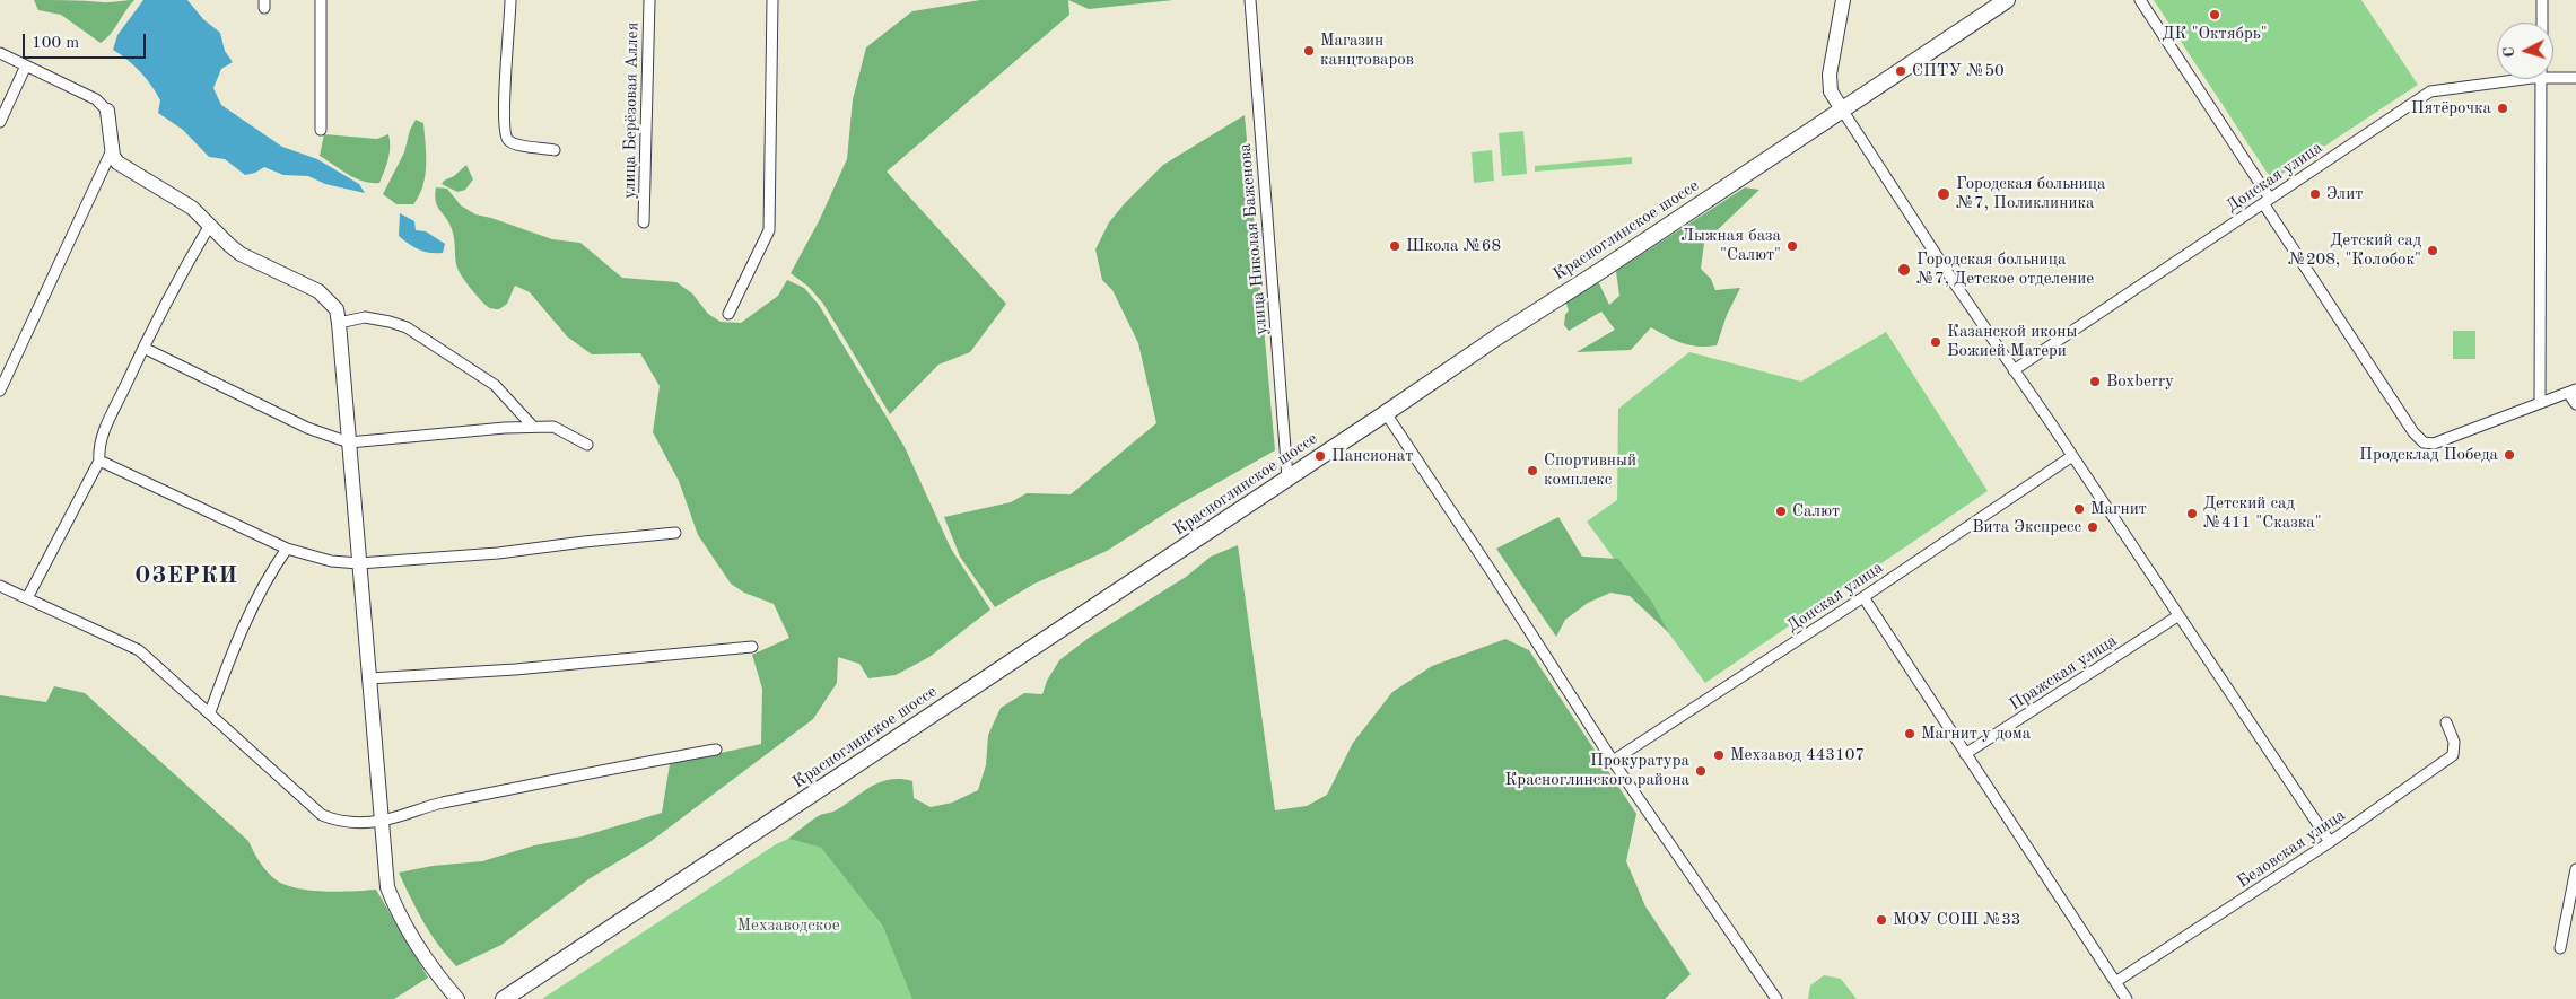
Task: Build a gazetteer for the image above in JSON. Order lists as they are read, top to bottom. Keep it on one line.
{"streets":{"main road":["Красноглинское шоссе"],"street":["улица Берёзовая Аллея","Донская улица","улица Николая Баженова","Пражская улица","Беловская улица"]},"crossings":[["Красноглинское шоссе","улица Николая Баженова"]],"districts":["ОЗЕРКИ"],"parks":["Мехзаводское"],"places":["ДК \"Октябрь\"","Магазин канцтоваров","СПТУ №50","Пятёрочка","Городская больница №7, Поликлиника","Элит","Школа №68","Лыжная база \"Салют\"","Детский сад №208, \"Колобок\"","Городская больница №7, Детское отделение","Казанской иконы Божией Матери","Boxberry","Продсклад Победа","Пансионат","Спортивный комплекс","Магнит","Салют","Детский сад №411 \"Сказка\"","Вита Экспресс","Магнит у дома","Мехзавод 443107","Прокуратура Красноглинского района","МОУ СОШ №33"],"scale_bar":"100 m","north":"left"}
